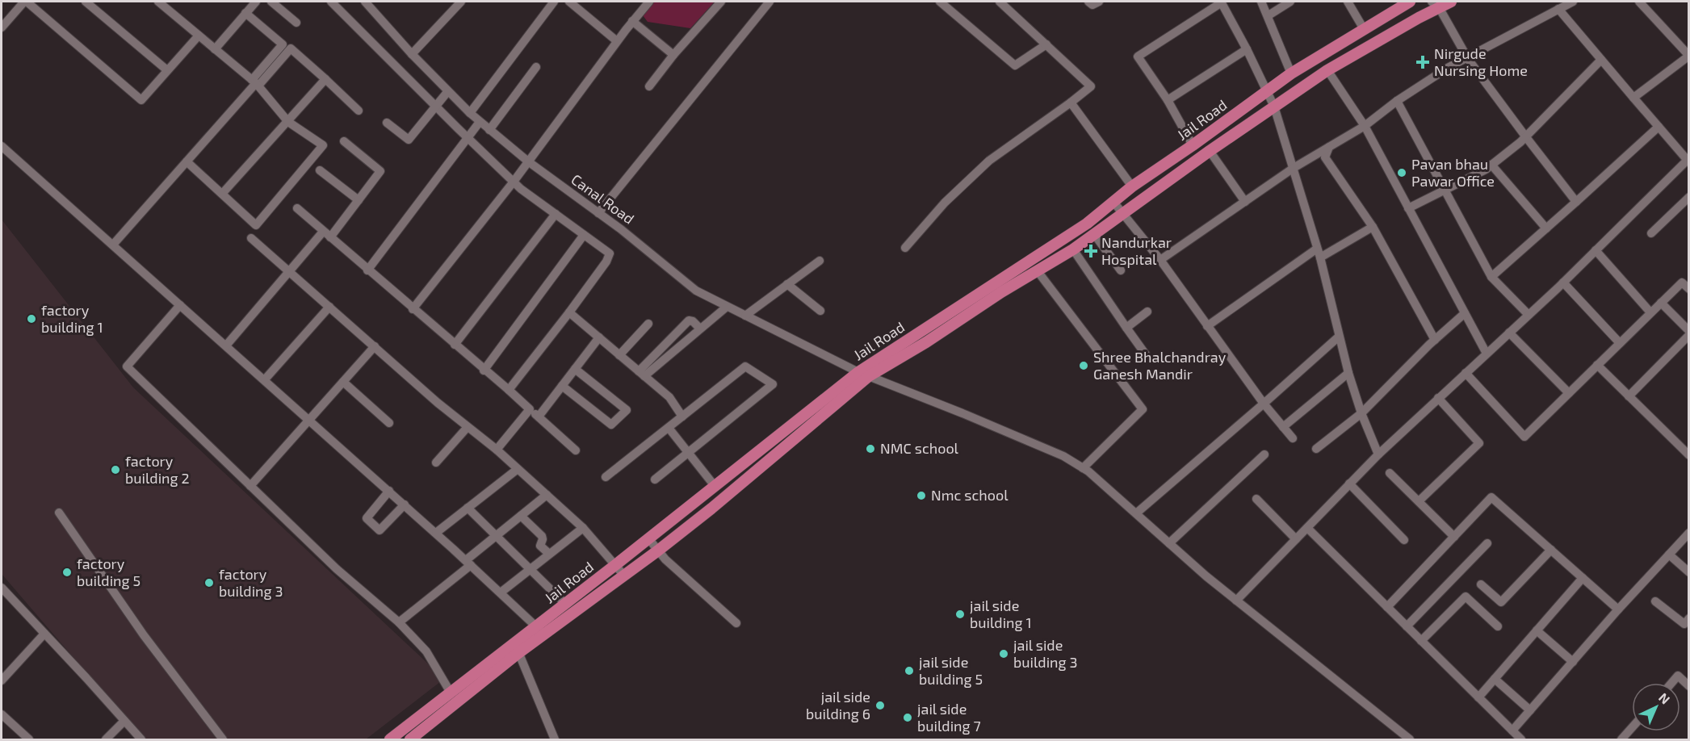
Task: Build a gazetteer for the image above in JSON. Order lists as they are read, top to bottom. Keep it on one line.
{"streets":{"main road":["Jail Road"],"street":["Canal Road"]},"crossings":[["Jail Road","Canal Road"]],"places":{"health":["Nirgude Nursing Home","Nandurkar Hospital"],"other":["Pavan bhau Pawar Office","factory building 1","Shree Bhalchandray Ganesh Mandir","NMC school","factory building 2","Nmc school","factory building 5","factory building 3","jail side building 1","jail side building 3","jail side building 5","jail side building 6","jail side building 7"]},"north":"top right"}
